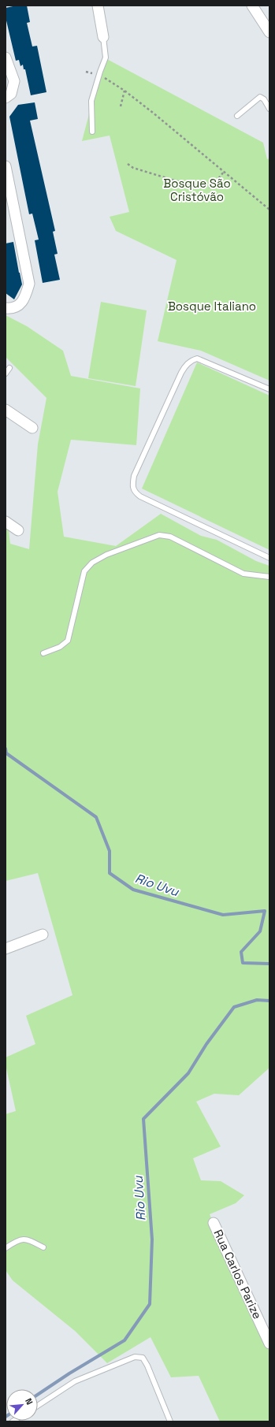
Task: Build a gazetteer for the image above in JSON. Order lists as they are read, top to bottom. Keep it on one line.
{"streets":{"street":["Rua Carlos Parize"]},"water":["Rio Uvu"],"parks":["Bosque São Cristóvão","Bosque Italiano"],"north":"top right"}
